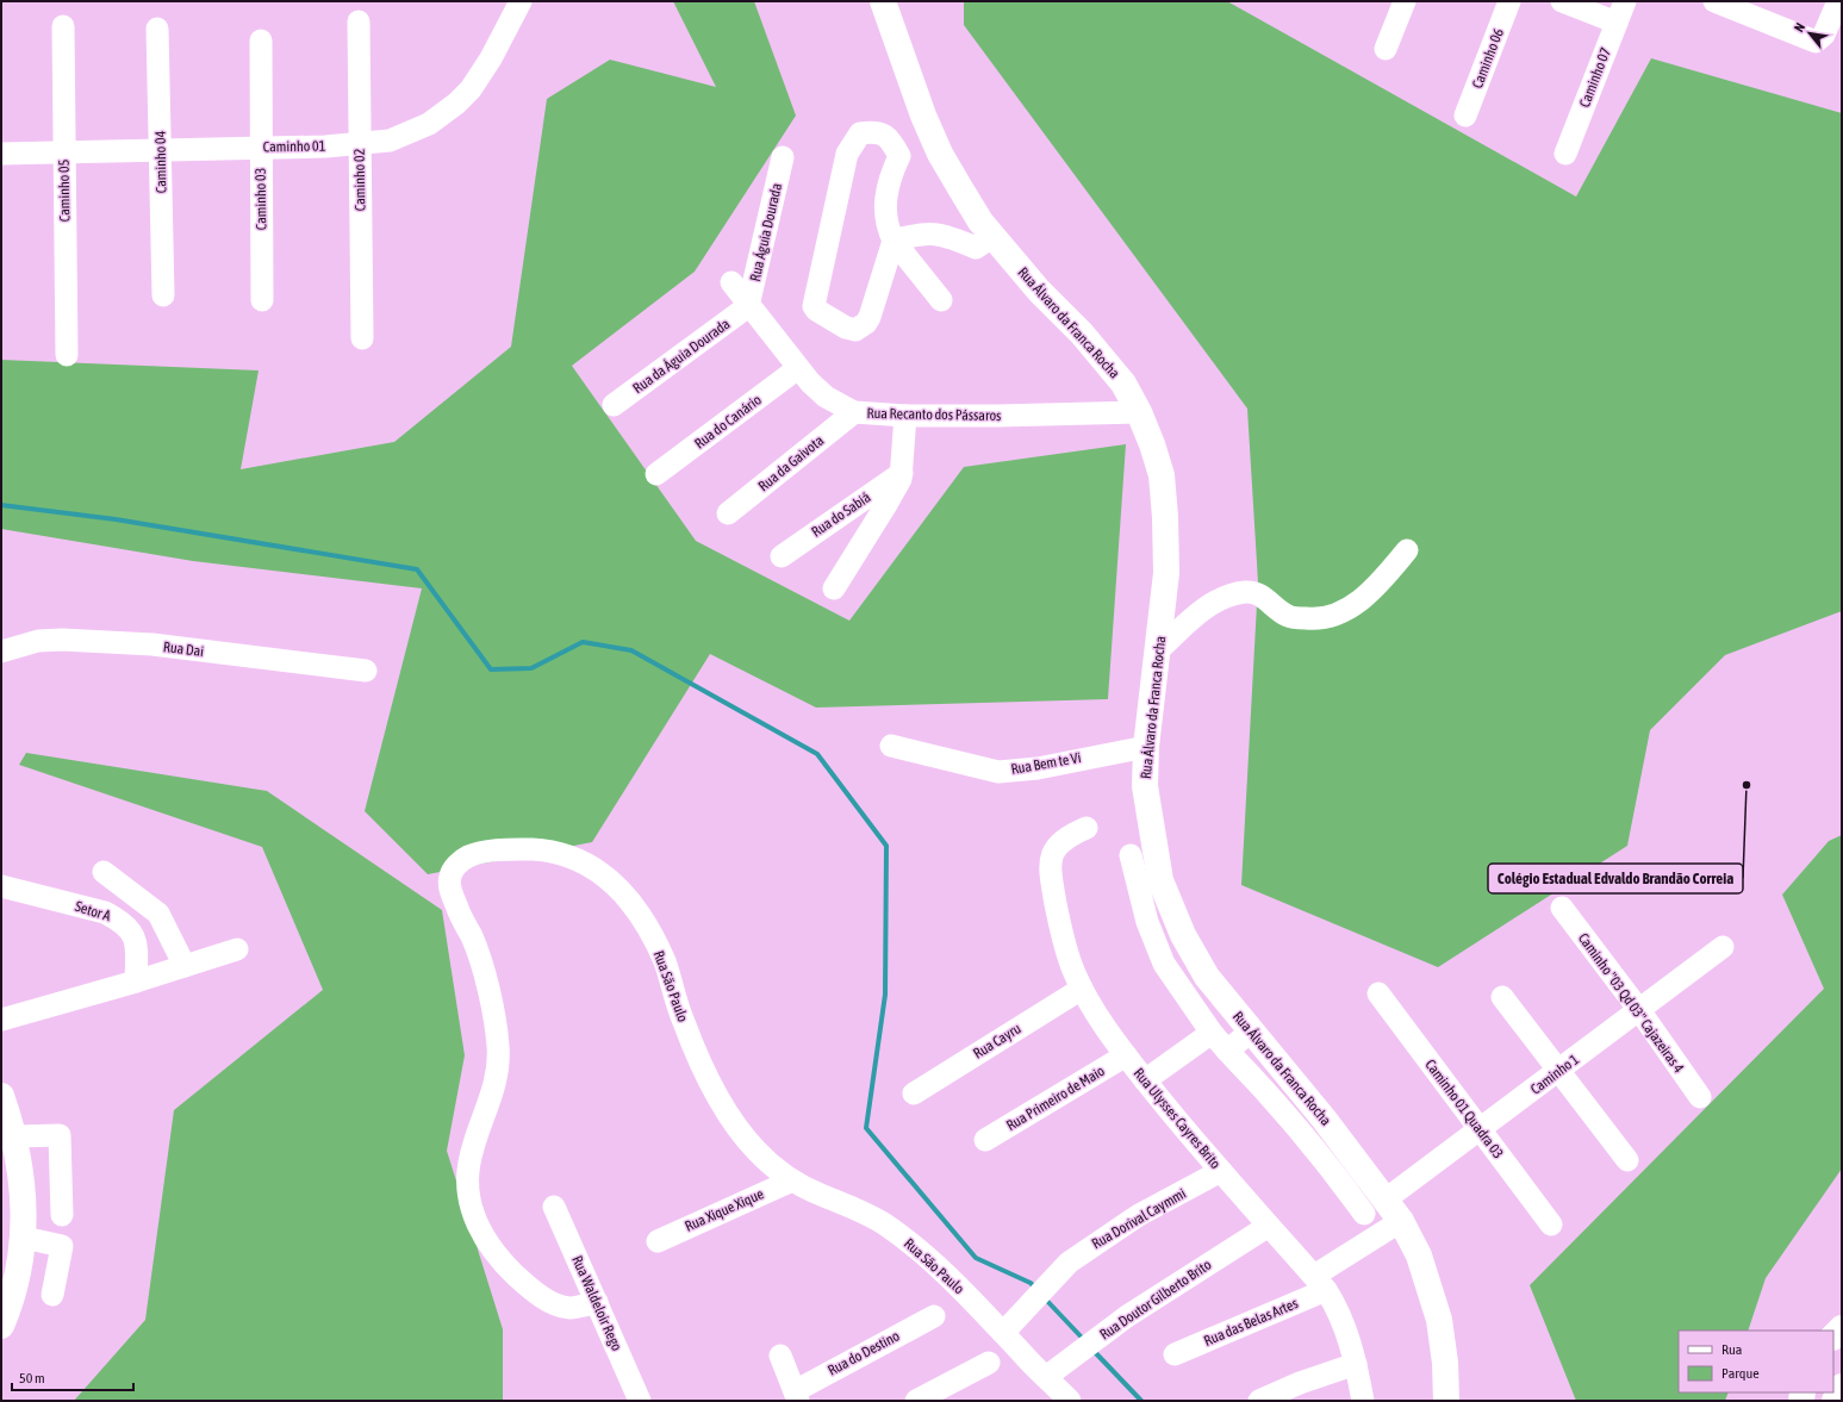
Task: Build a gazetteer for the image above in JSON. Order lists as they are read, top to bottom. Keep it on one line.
{"streets":{"main road":["Rua Álvaro da Franca Rocha"],"street":["Caminho 06","Caminho 07","Caminho 01","Caminho 04","Caminho 02","Caminho 05","Caminho 03","Rua Águia Dourada","Rua da Águia Dourada","Rua Recanto dos Pássaros","Rua do Canário","Rua da Gaivota","Rua do Sabiá","Rua Dai","Rua Bem te Vi","Setor A","Rua São Paulo","Caminho \"03 Qd 03\" Cajazeiras 4","Rua Cayru","Caminho 1","Rua Primeiro de Maio","Caminho 01 Quadra 03","Rua Ulysses Cayres Brito","Rua Xique Xique","Rua Dorival Caymmi","Rua Doutor Gilberto Brito","Rua Waldeloir Rego","Rua das Belas Artes","Rua do Destino"]},"crossings":[["Caminho 01","Caminho 04"],["Caminho 01","Caminho 02"],["Caminho 01","Caminho 05"],["Caminho 01","Caminho 03"],["Rua Águia Dourada","Rua da Águia Dourada"],["Rua Águia Dourada","Rua Recanto dos Pássaros"],["Rua Álvaro da Franca Rocha","Rua Recanto dos Pássaros"],["Rua Álvaro da Franca Rocha","Rua Bem te Vi"],["Rua Álvaro da Franca Rocha","Caminho 1"],["Rua Álvaro da Franca Rocha","Rua das Belas Artes"],["Rua da Águia Dourada","Rua Recanto dos Pássaros"],["Rua Recanto dos Pássaros","Rua do Canário"],["Rua Recanto dos Pássaros","Rua da Gaivota"],["Rua São Paulo","Rua Xique Xique"],["Rua São Paulo","Rua Dorival Caymmi"],["Rua São Paulo","Rua Doutor Gilberto Brito"],["Rua São Paulo","Rua Waldeloir Rego"],["Caminho \"03 Qd 03\" Cajazeiras 4","Caminho 1"],["Rua Cayru","Rua Ulysses Cayres Brito"],["Caminho 1","Caminho 01 Quadra 03"],["Rua Primeiro de Maio","Rua Ulysses Cayres Brito"],["Rua Ulysses Cayres Brito","Rua Dorival Caymmi"],["Rua Ulysses Cayres Brito","Rua Doutor Gilberto Brito"],["Rua Ulysses Cayres Brito","Rua das Belas Artes"]],"places":["Colégio Estadual Edvaldo Brandão Correia"],"legend":["Rua","Parque"],"scale_bar":"50 m","north":"top left"}
